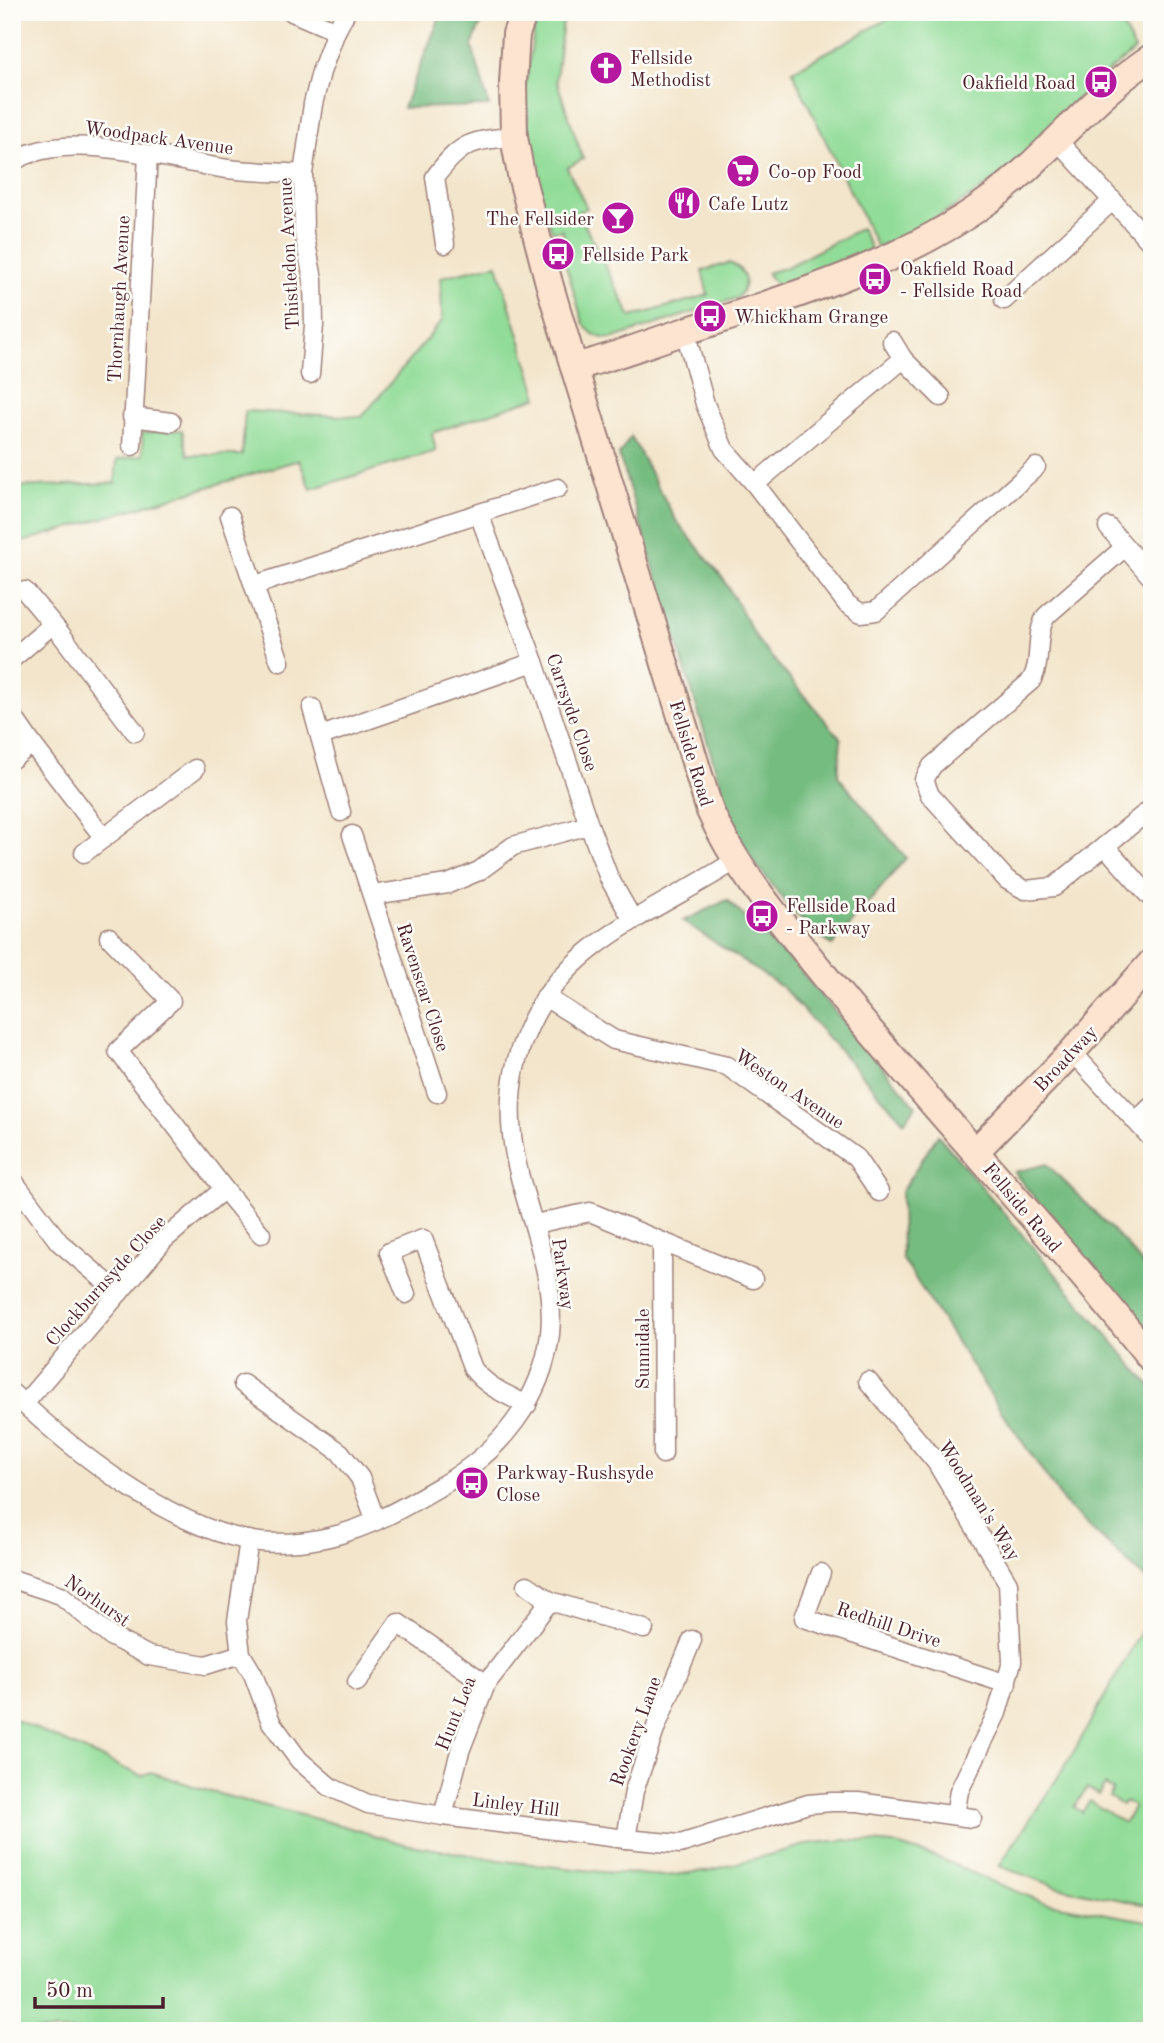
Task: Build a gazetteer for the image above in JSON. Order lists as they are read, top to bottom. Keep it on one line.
{"streets":{"street":["Woodpack Avenue","Thistledon Avenue","Thornhaugh Avenue","Carrsyde Close","Fellside Road","Ravenscar Close","Broadway","Weston Avenue","Parkway","Clockburnsyde Close","Sunnidale","Woodman's Way","Norhurst","Redhill Drive","Hunt Lea","Rookery Lane","Linley Hill"]},"crossings":[["Woodpack Avenue","Thistledon Avenue"],["Woodpack Avenue","Thornhaugh Avenue"],["Carrsyde Close","Parkway"],["Fellside Road","Broadway"],["Fellside Road","Parkway"],["Weston Avenue","Parkway"],["Parkway","Clockburnsyde Close"],["Parkway","Linley Hill"],["Woodman's Way","Redhill Drive"],["Woodman's Way","Linley Hill"],["Norhurst","Linley Hill"],["Hunt Lea","Linley Hill"],["Rookery Lane","Linley Hill"]],"places":{"church":["Fellside Methodist"],"bus stop":["Oakfield Road","Fellside Park","Oakfield Road - Fellside Road","Whickham Grange","Fellside Road - Parkway","Parkway-Rushsyde Close"],"supermarket":["Co-op Food"],"restaurant":["Cafe Lutz"],"bar":["The Fellsider"]},"scale_bar":"50 m"}
